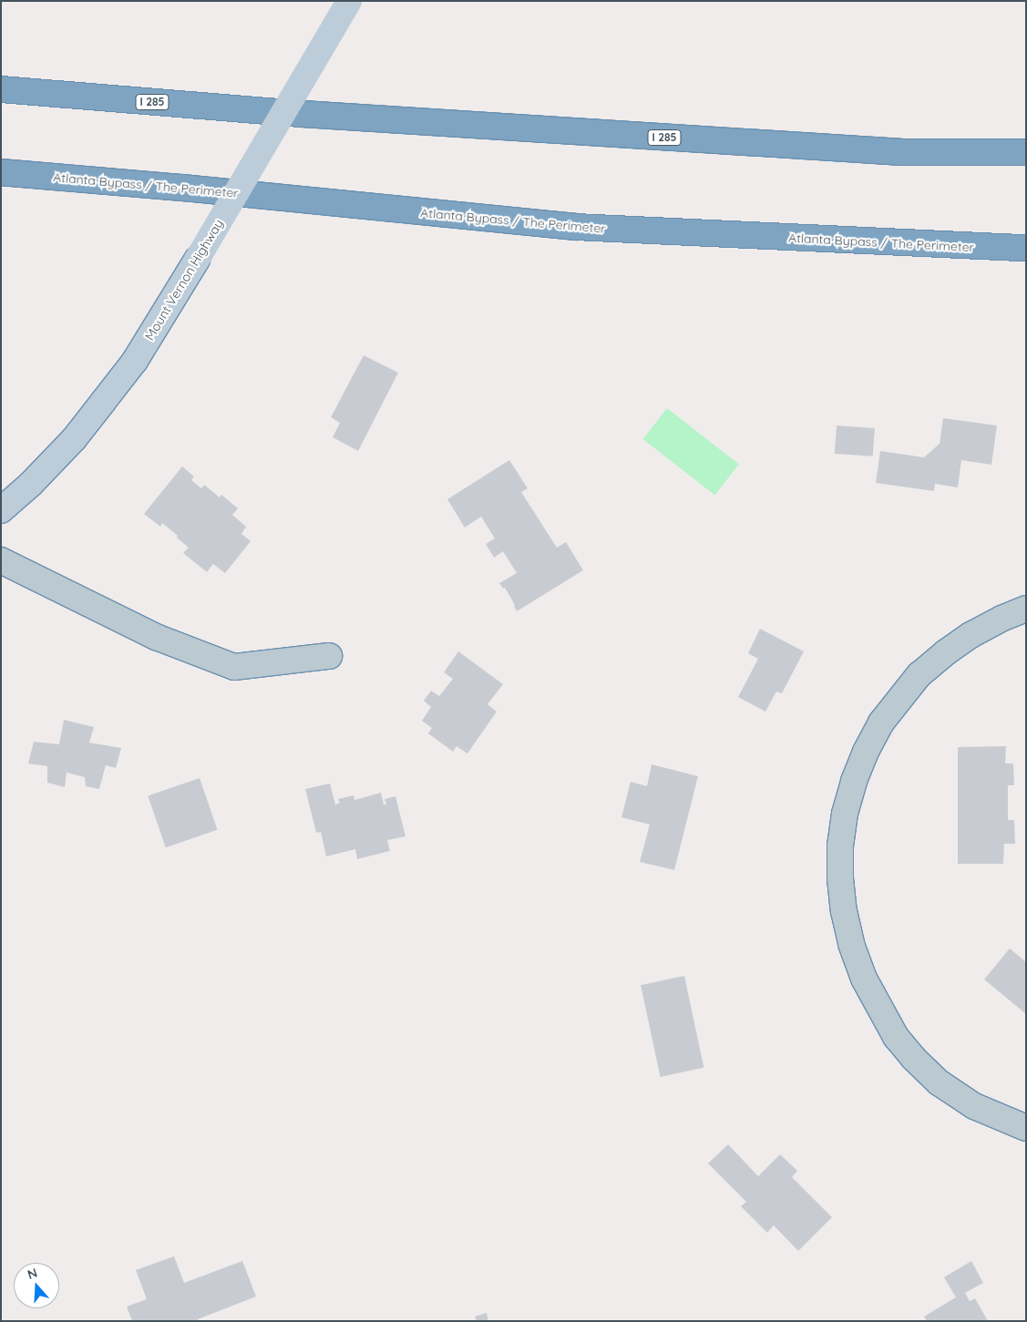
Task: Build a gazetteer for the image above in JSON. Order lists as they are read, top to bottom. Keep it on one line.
{"streets":{"highway":["I 285","Atlanta Bypass / The Perimeter"],"street":["Mount Vernon Highway"]},"north":"top"}
